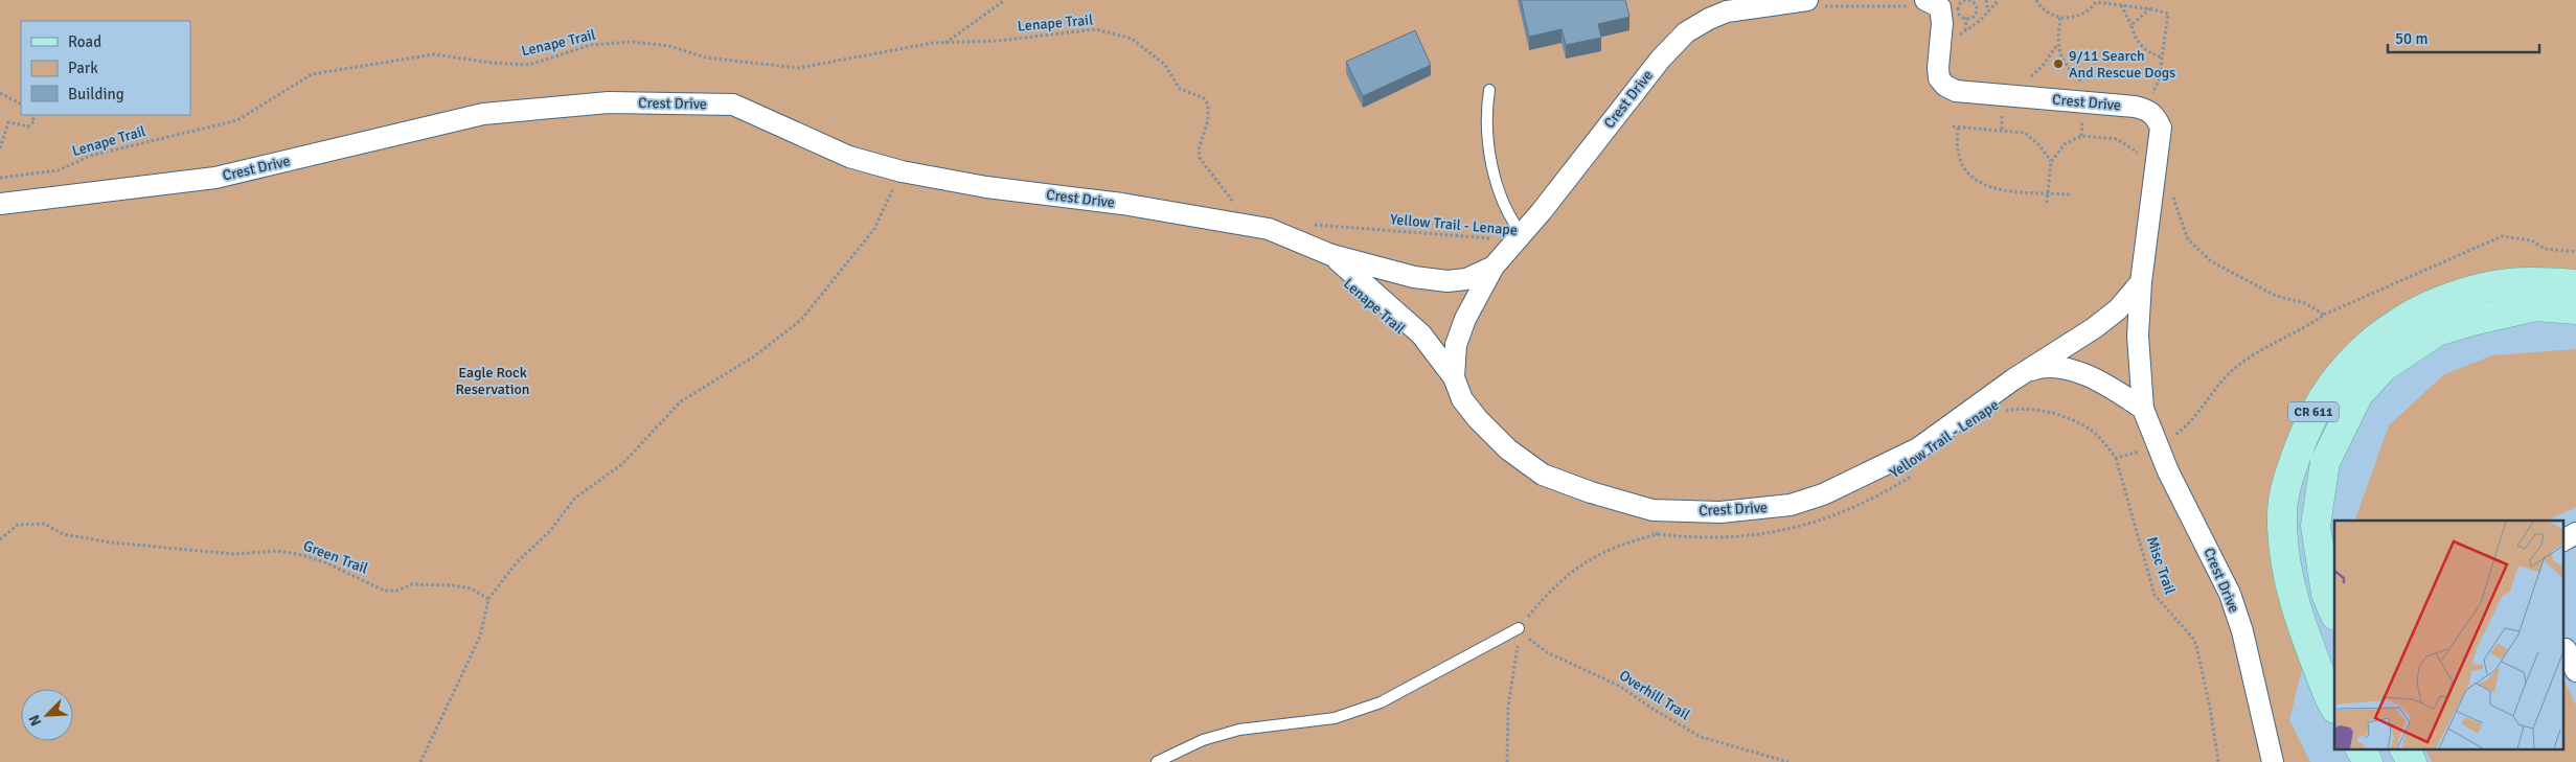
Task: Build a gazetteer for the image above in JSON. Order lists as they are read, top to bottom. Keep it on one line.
{"streets":{"main road":["CR 611"],"street":["Crest Drive"],"path":["Lenape Trail","Yellow Trail - Lenape","Green Trail","Misc Trail","Overhill Trail"]},"crossings":[["Lenape Trail","Crest Drive"],["Yellow Trail - Lenape","Misc Trail"]],"parks":["Eagle Rock Reservation"],"places":["9/11 Search And Rescue Dogs"],"legend":["Road","Park","Building"],"scale_bar":"50 m","north":"bottom left"}
